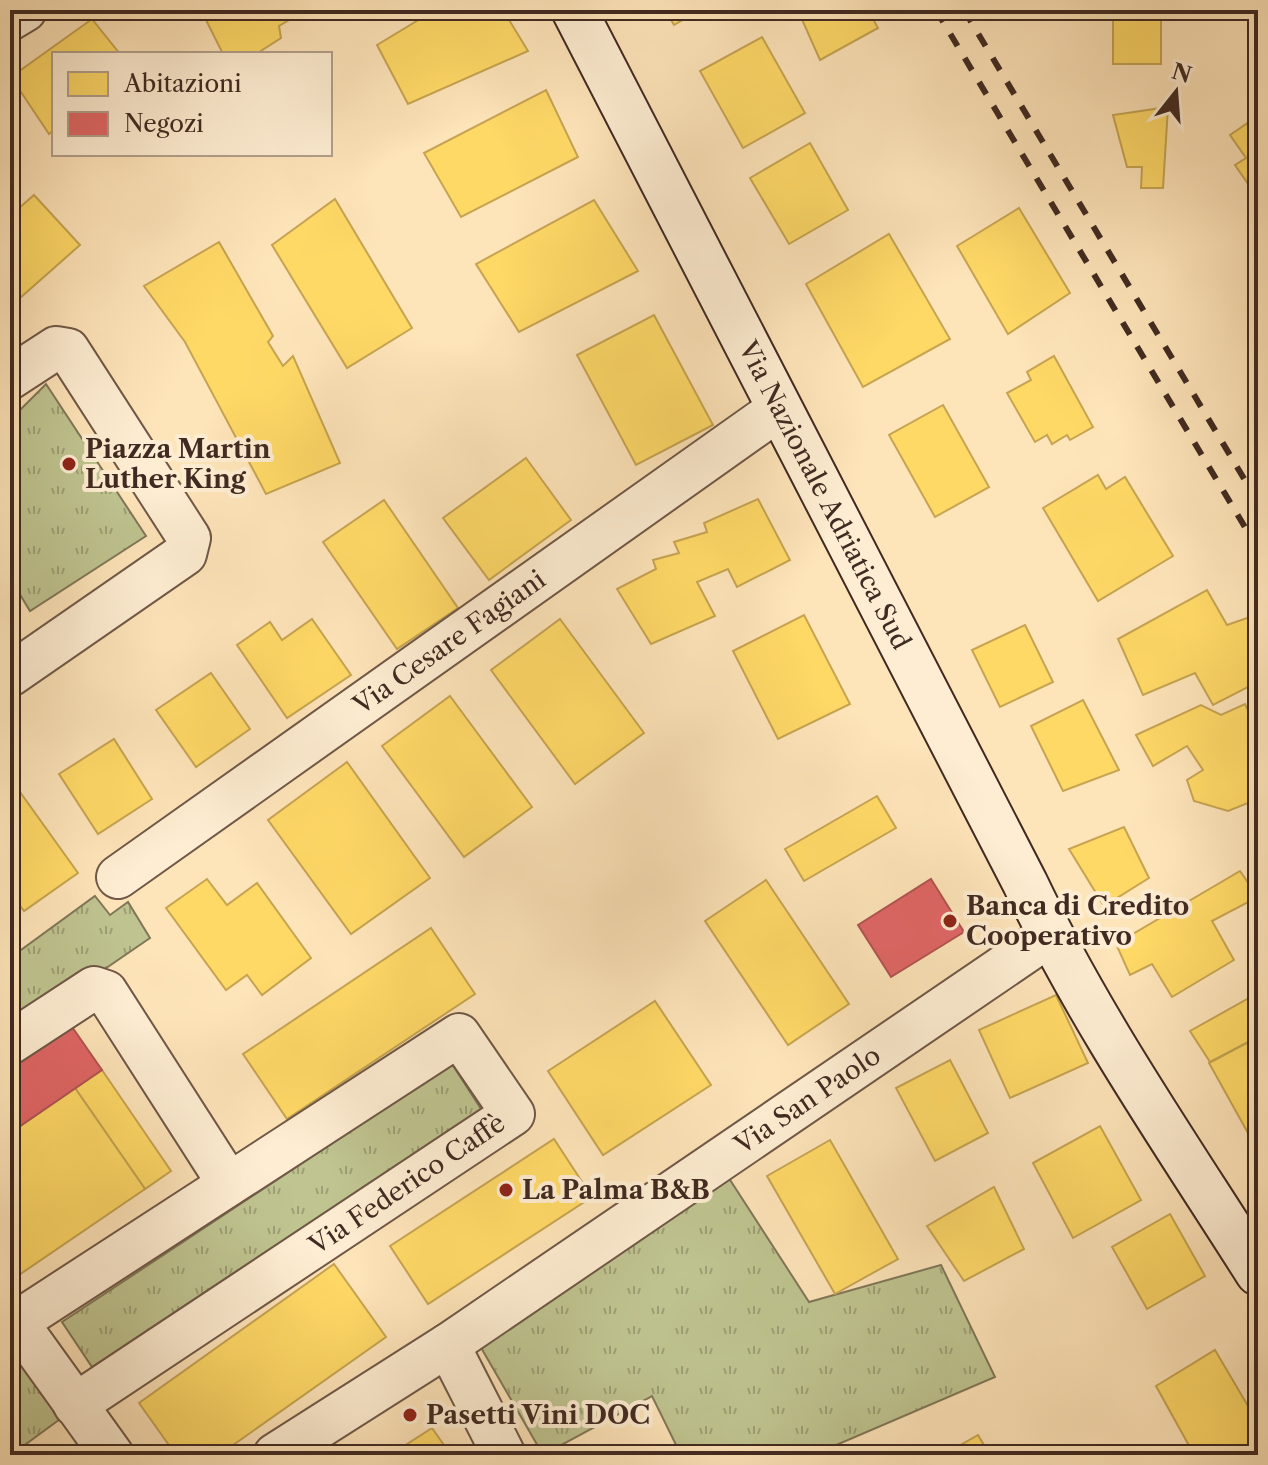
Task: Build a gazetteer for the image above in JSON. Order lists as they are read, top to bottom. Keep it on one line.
{"streets":{"main road":["Via Nazionale Adriatica Sud"],"street":["Via Cesare Fagiani","Via San Paolo","Via Federico Caffè"]},"crossings":[["Via Nazionale Adriatica Sud","Via Cesare Fagiani"],["Via Nazionale Adriatica Sud","Via San Paolo"]],"places":["Piazza Martin Luther King","Banca di Credito Cooperativo","La Palma B&B","Pasetti Vini DOC"],"legend":["Abitazioni","Negozi"],"north":"top"}
